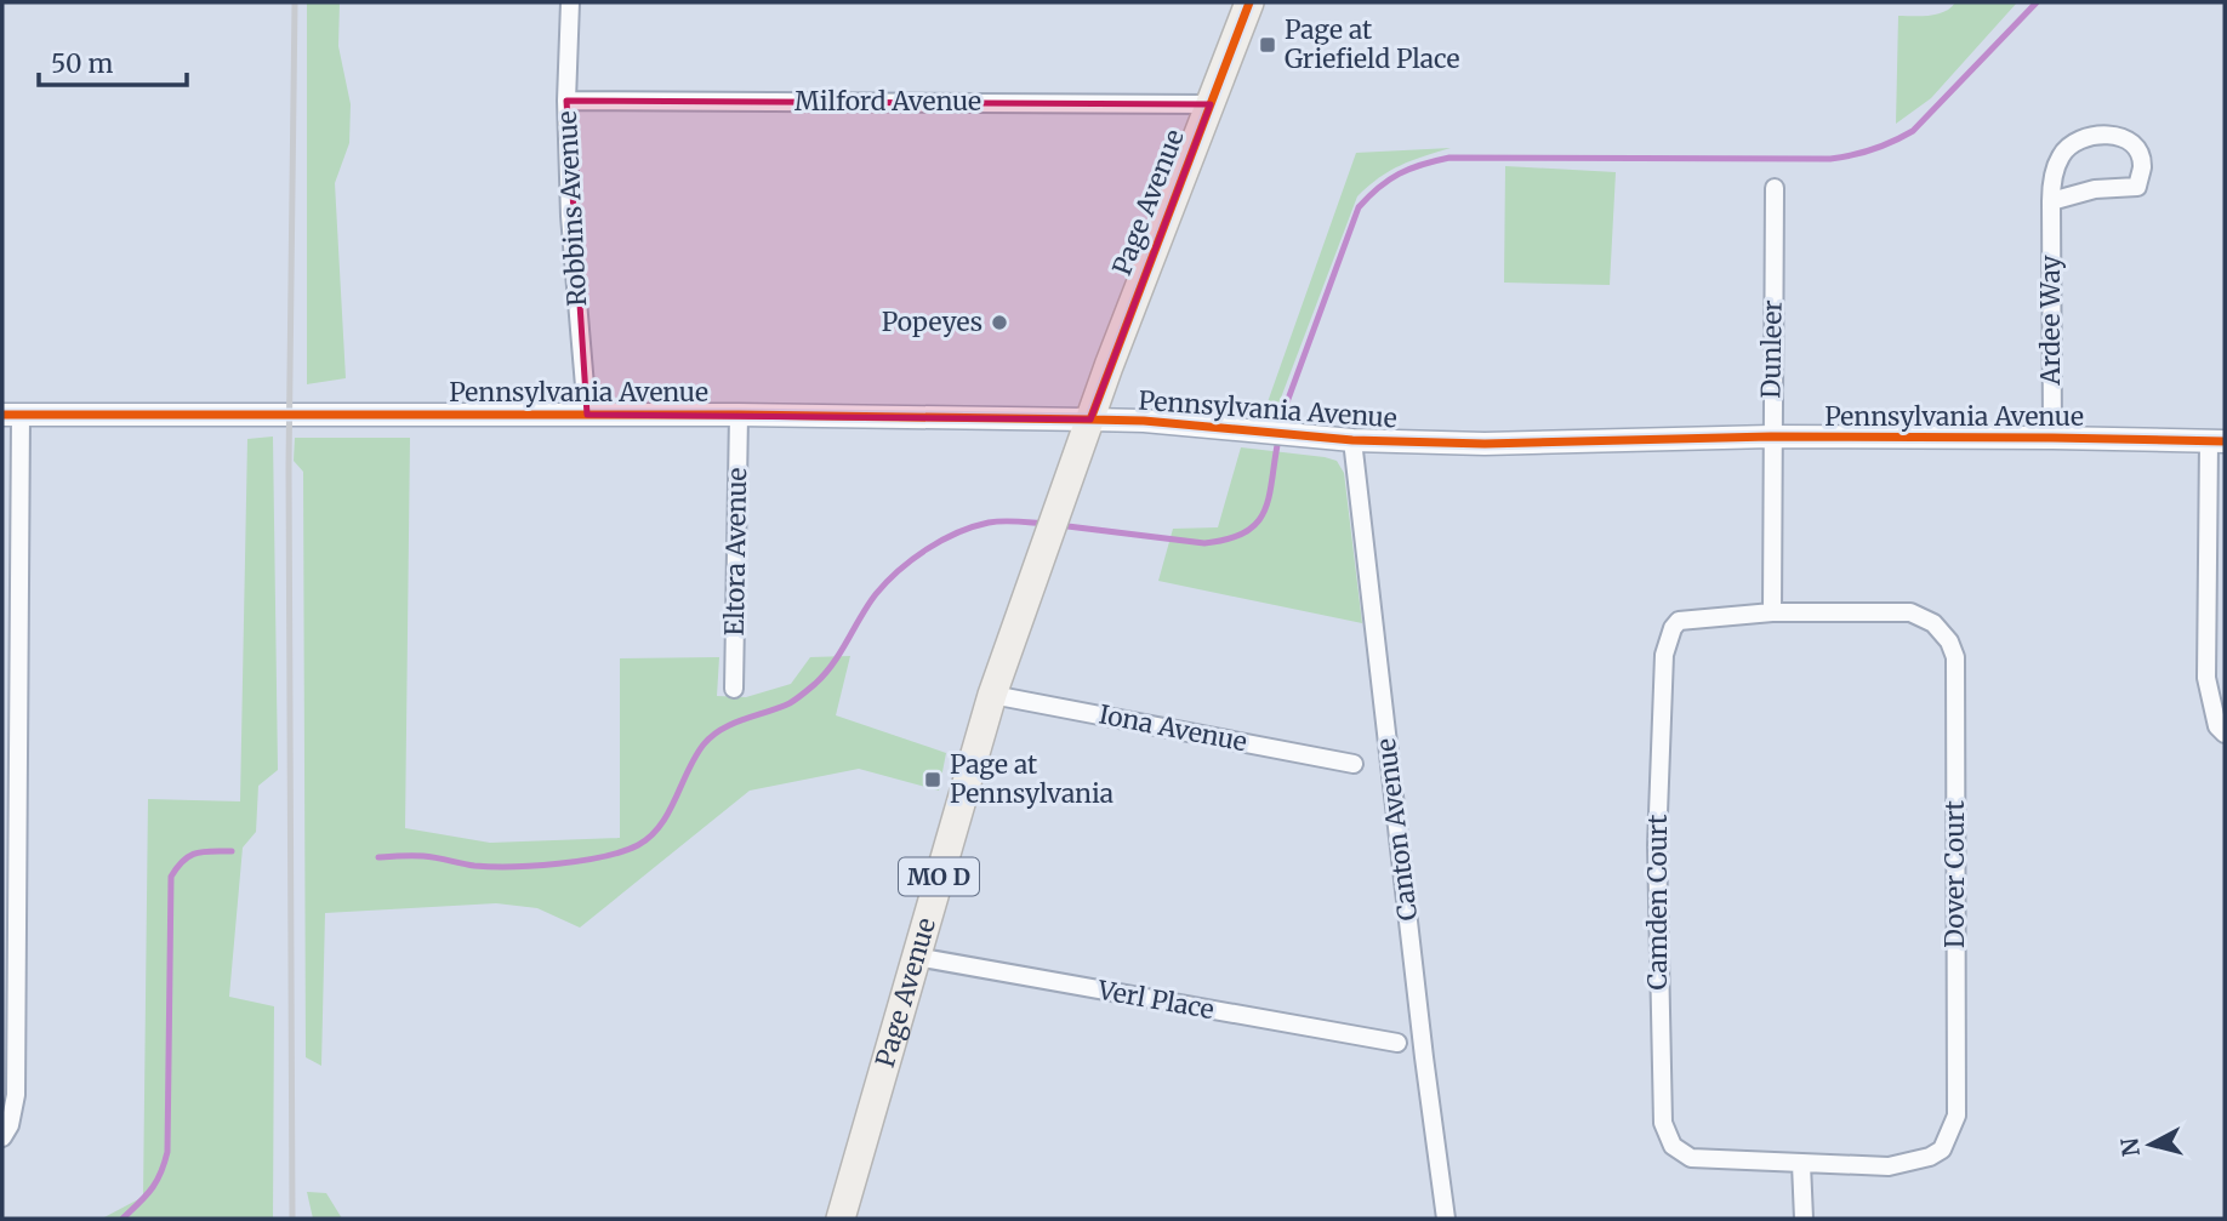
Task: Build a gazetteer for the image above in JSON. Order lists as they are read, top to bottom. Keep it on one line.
{"streets":{"main road":["Page Avenue","MO D"],"street":["Milford Avenue","Robbins Avenue","Ardee Way","Dunleer","Pennsylvania Avenue","Eltora Avenue","Iona Avenue","Canton Avenue","Dover Court","Camden Court","Verl Place"]},"crossings":[["Milford Avenue","Page Avenue"],["Milford Avenue","Robbins Avenue"],["Page Avenue","Pennsylvania Avenue"],["Page Avenue","Iona Avenue"],["Page Avenue","Verl Place"],["Robbins Avenue","Pennsylvania Avenue"],["Ardee Way","Pennsylvania Avenue"],["Dunleer","Pennsylvania Avenue"],["Dunleer","Dover Court"],["Dunleer","Camden Court"],["Pennsylvania Avenue","Eltora Avenue"],["Pennsylvania Avenue","Canton Avenue"],["Dover Court","Camden Court"]],"places":{"transit":["Page at Griefield Place","Page at Pennsylvania"],"other":["Popeyes"]},"scale_bar":"50 m","north":"left"}
